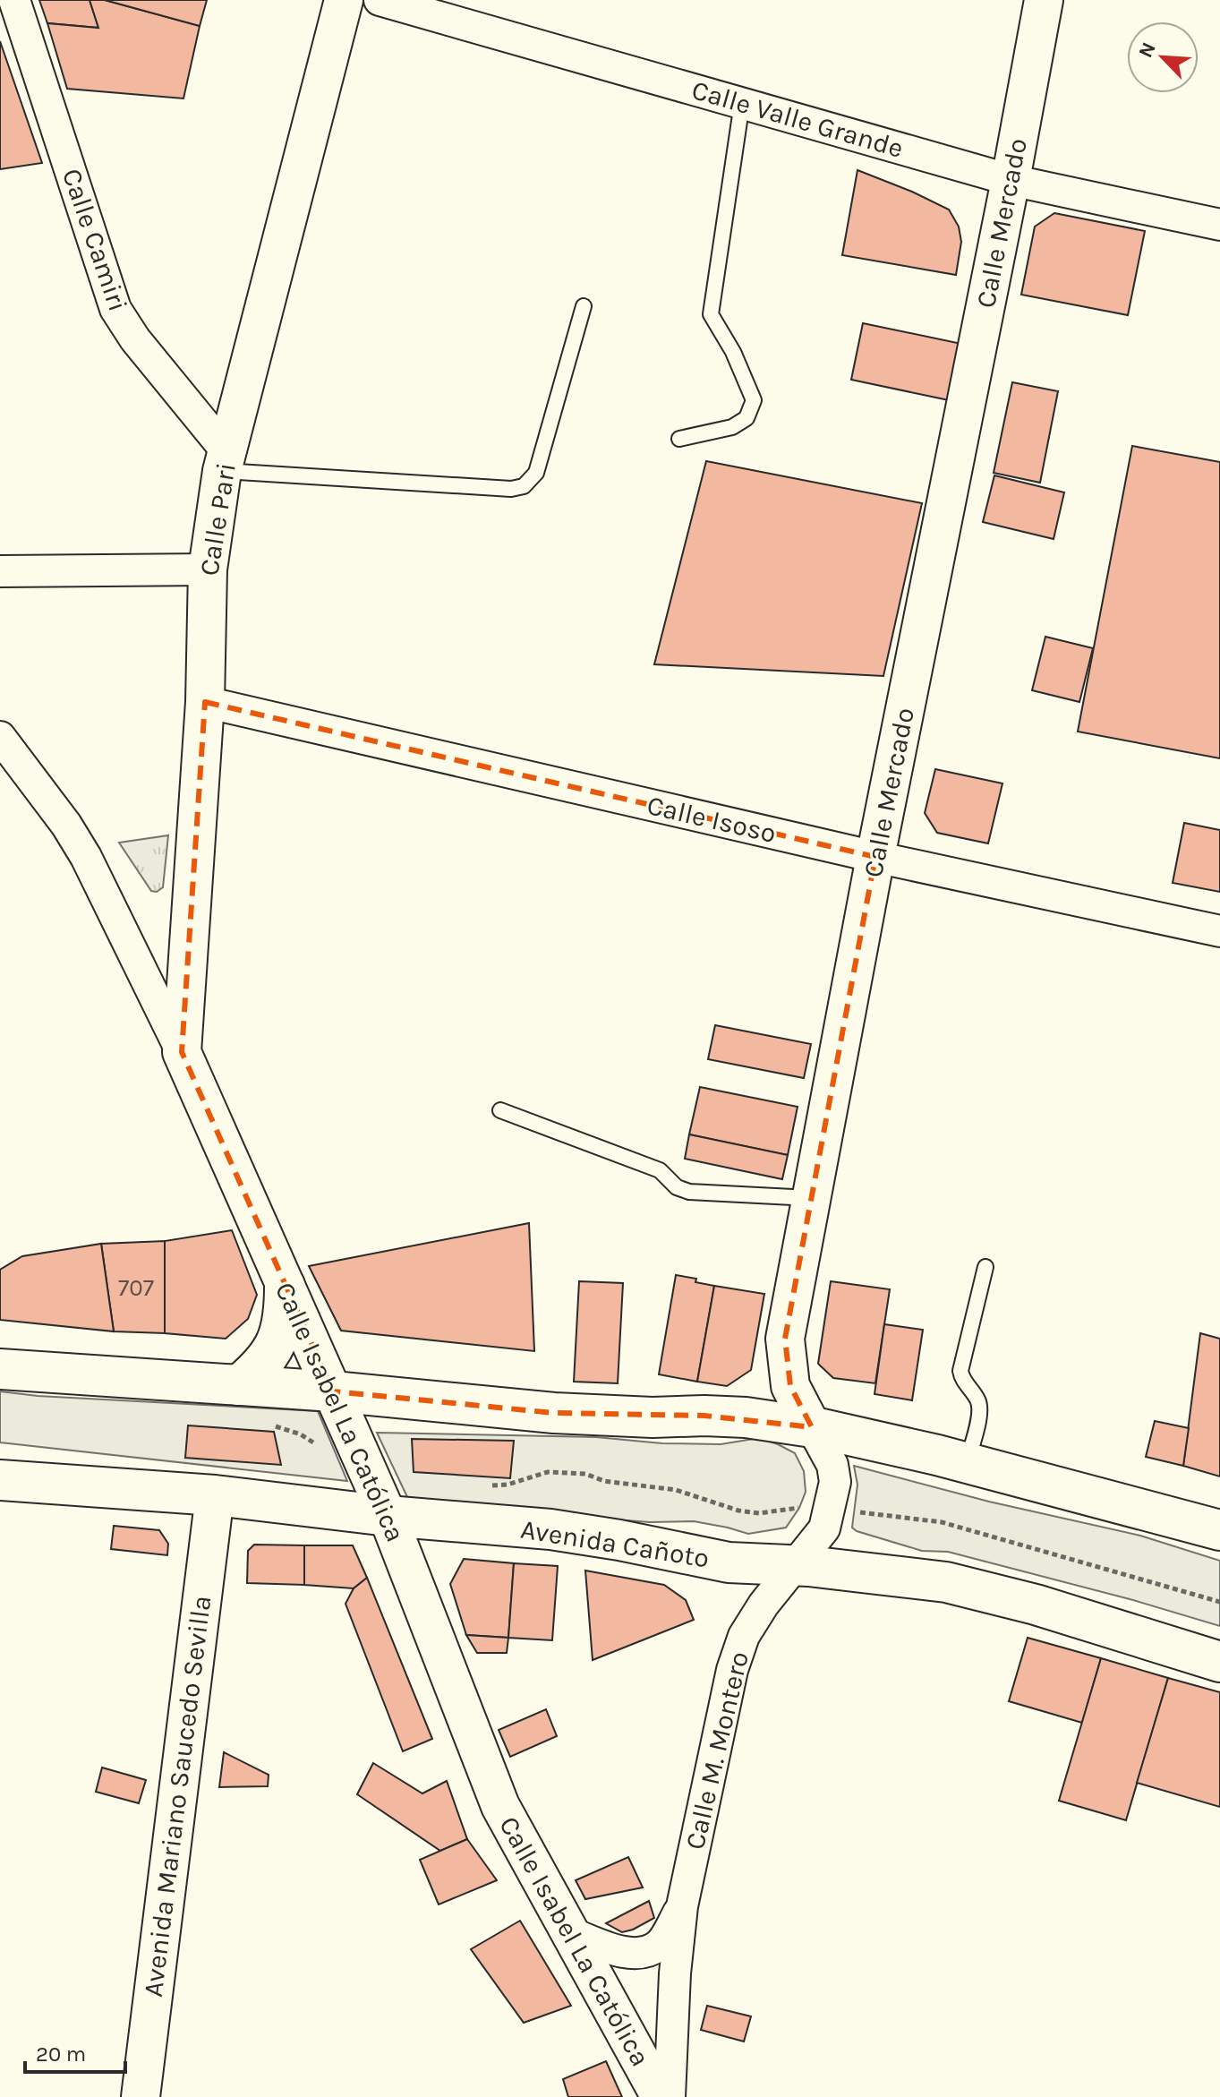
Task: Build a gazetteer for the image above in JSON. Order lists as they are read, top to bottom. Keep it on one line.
{"streets":{"main road":["Avenida Cañoto"],"street":["Calle Valle Grande","Calle Mercado","Calle Camiri","Calle Pari","Calle Isoso","Calle Isabel La Católica","Calle M. Montero","Avenida Mariano Saucedo Sevilla"]},"crossings":[["Calle Valle Grande","Calle Mercado"],["Calle Mercado","Calle Isoso"],["Calle Mercado","Avenida Cañoto"],["Calle Mercado","Calle M. Montero"],["Calle Camiri","Calle Pari"],["Calle Pari","Calle Isoso"],["Calle Pari","Calle Isabel La Católica"],["Calle Isabel La Católica","Avenida Cañoto"],["Calle Isabel La Católica","Calle M. Montero"],["Avenida Cañoto","Calle M. Montero"],["Avenida Cañoto","Avenida Mariano Saucedo Sevilla"]],"house_numbers":["707"],"scale_bar":"20 m","north":"top left"}
